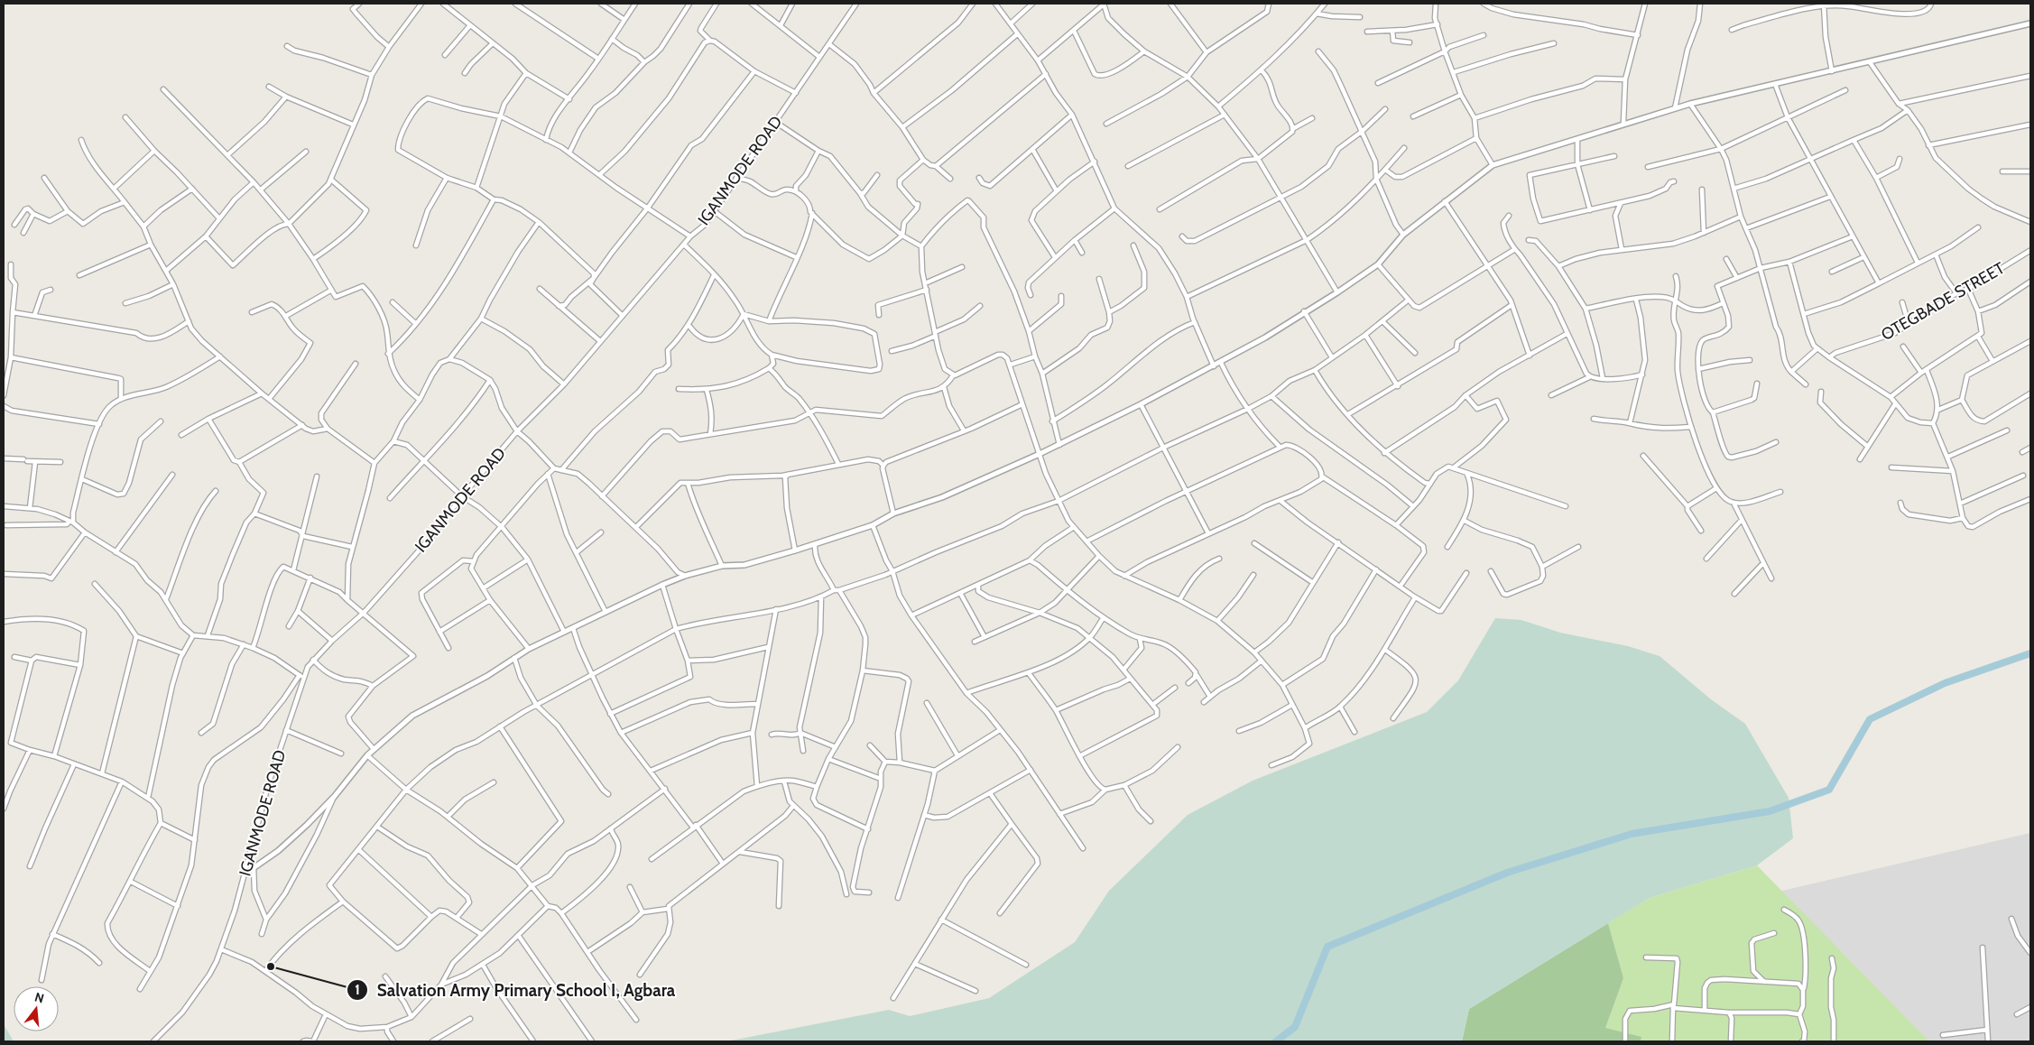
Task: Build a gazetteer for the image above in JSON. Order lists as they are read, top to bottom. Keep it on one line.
{"streets":{"street":["IGANMODE ROAD","OTEGBADE STREET"]},"places":["Salvation Army Primary School I, Agbara"],"north":"top"}
